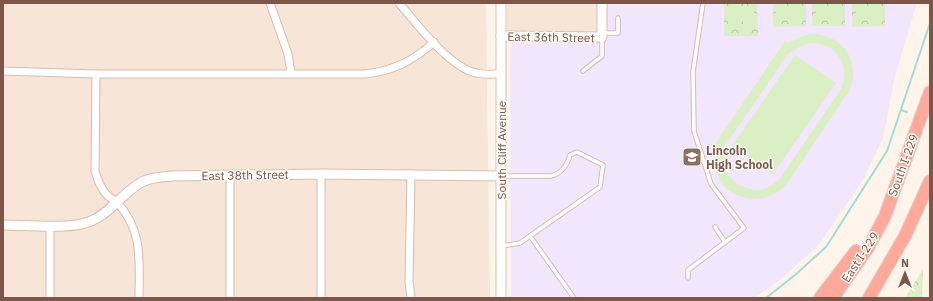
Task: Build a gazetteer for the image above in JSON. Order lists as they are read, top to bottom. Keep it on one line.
{"streets":{"highway":["South I-229","East I-229"],"street":["East 36th Street","South Cliff Avenue","East 38th Street"]},"crossings":[["East 36th Street","South Cliff Avenue"],["South Cliff Avenue","East 38th Street"],["South I-229","East I-229"]],"places":{"school or university":["Lincoln High School"]},"north":"top"}
